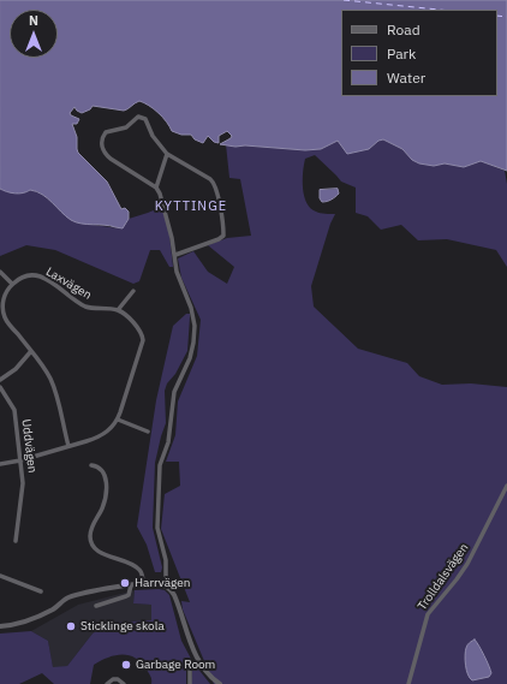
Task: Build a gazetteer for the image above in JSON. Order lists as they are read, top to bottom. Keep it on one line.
{"streets":{"street":["Laxvägen","Uddvägen","Trolldalsvägen"]},"districts":["KYTTINGE"],"places":["Harrvägen","Sticklinge skola","Garbage Room"],"legend":["Road","Park","Water"],"north":"top"}
